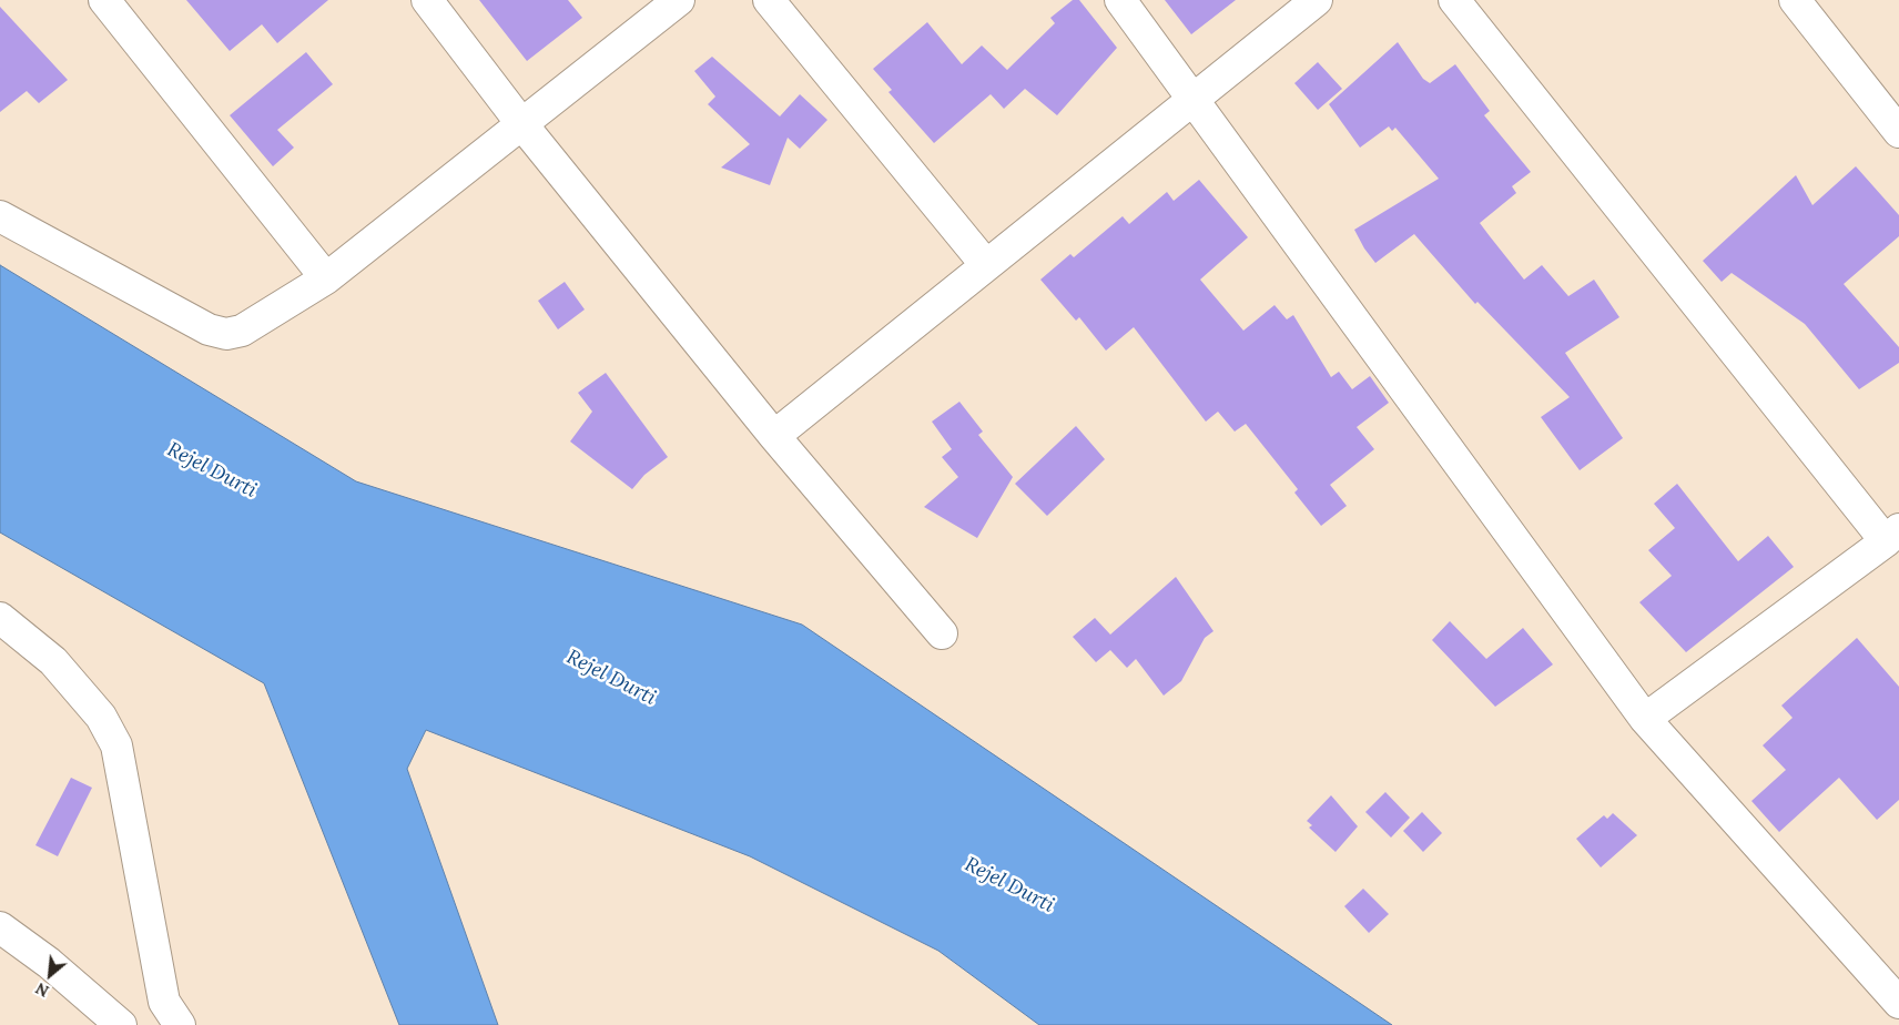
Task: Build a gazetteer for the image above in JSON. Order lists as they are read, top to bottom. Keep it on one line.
{"water":["Rejel Durti"],"north":"bottom left"}
